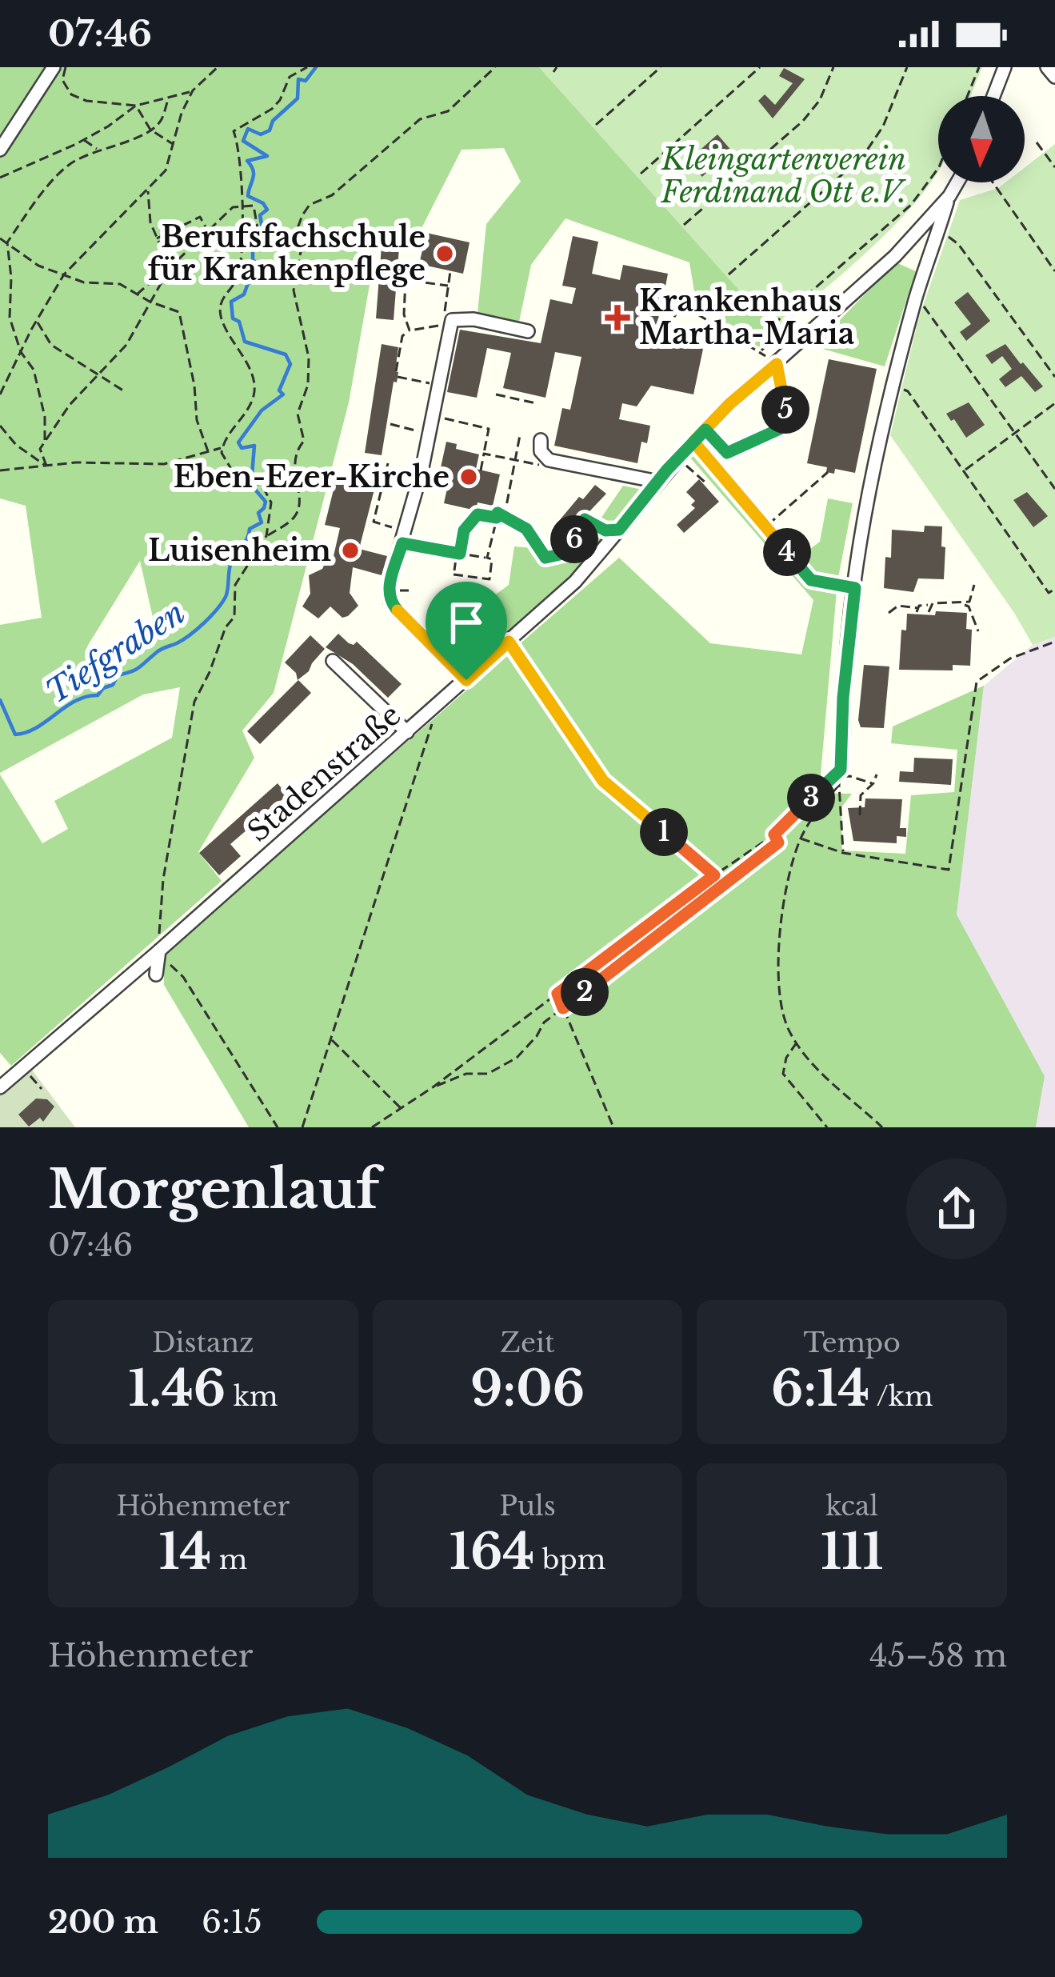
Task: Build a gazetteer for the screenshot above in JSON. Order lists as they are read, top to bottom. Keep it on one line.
{"streets":{"street":["Stadenstraße"]},"water":["Tiefgraben"],"parks":["Kleingartenverein Ferdinand Ott e.V."],"places":{"other":["Berufsfachschule für Krankenpflege","Eben-Ezer-Kirche","Luisenheim"],"health":["Krankenhaus Martha-Maria"]},"north":"bottom","page":{"status":"07:46","pins":["5","6","4","3","1","2"],"heading":["Morgenlauf","07:46"],"stats":[["Distanz","1.46 km"],["Zeit","9:06"],["Tempo","6:14 /km"],["Höhenmeter","14 m"],["Puls","164 bpm"],["kcal","111"]],"chart":["Höhenmeter","45–58 m"],"list":[{"name":"200 m","note":"6:15"}]}}
